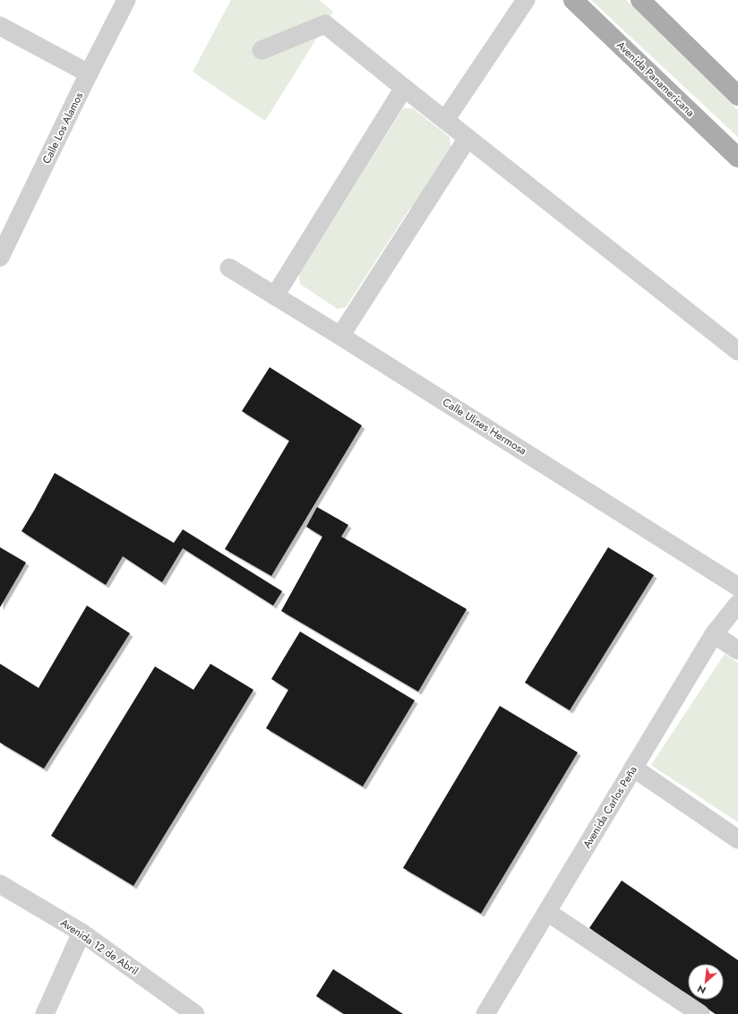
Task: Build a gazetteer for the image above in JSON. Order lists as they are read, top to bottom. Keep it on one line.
{"streets":{"main road":["Avenida Panamericana"],"street":["Calle Los Alamos","Calle Ulises Hermosa","Avenida Carlos Peña","Avenida 12 de Abril"]},"north":"bottom left"}
